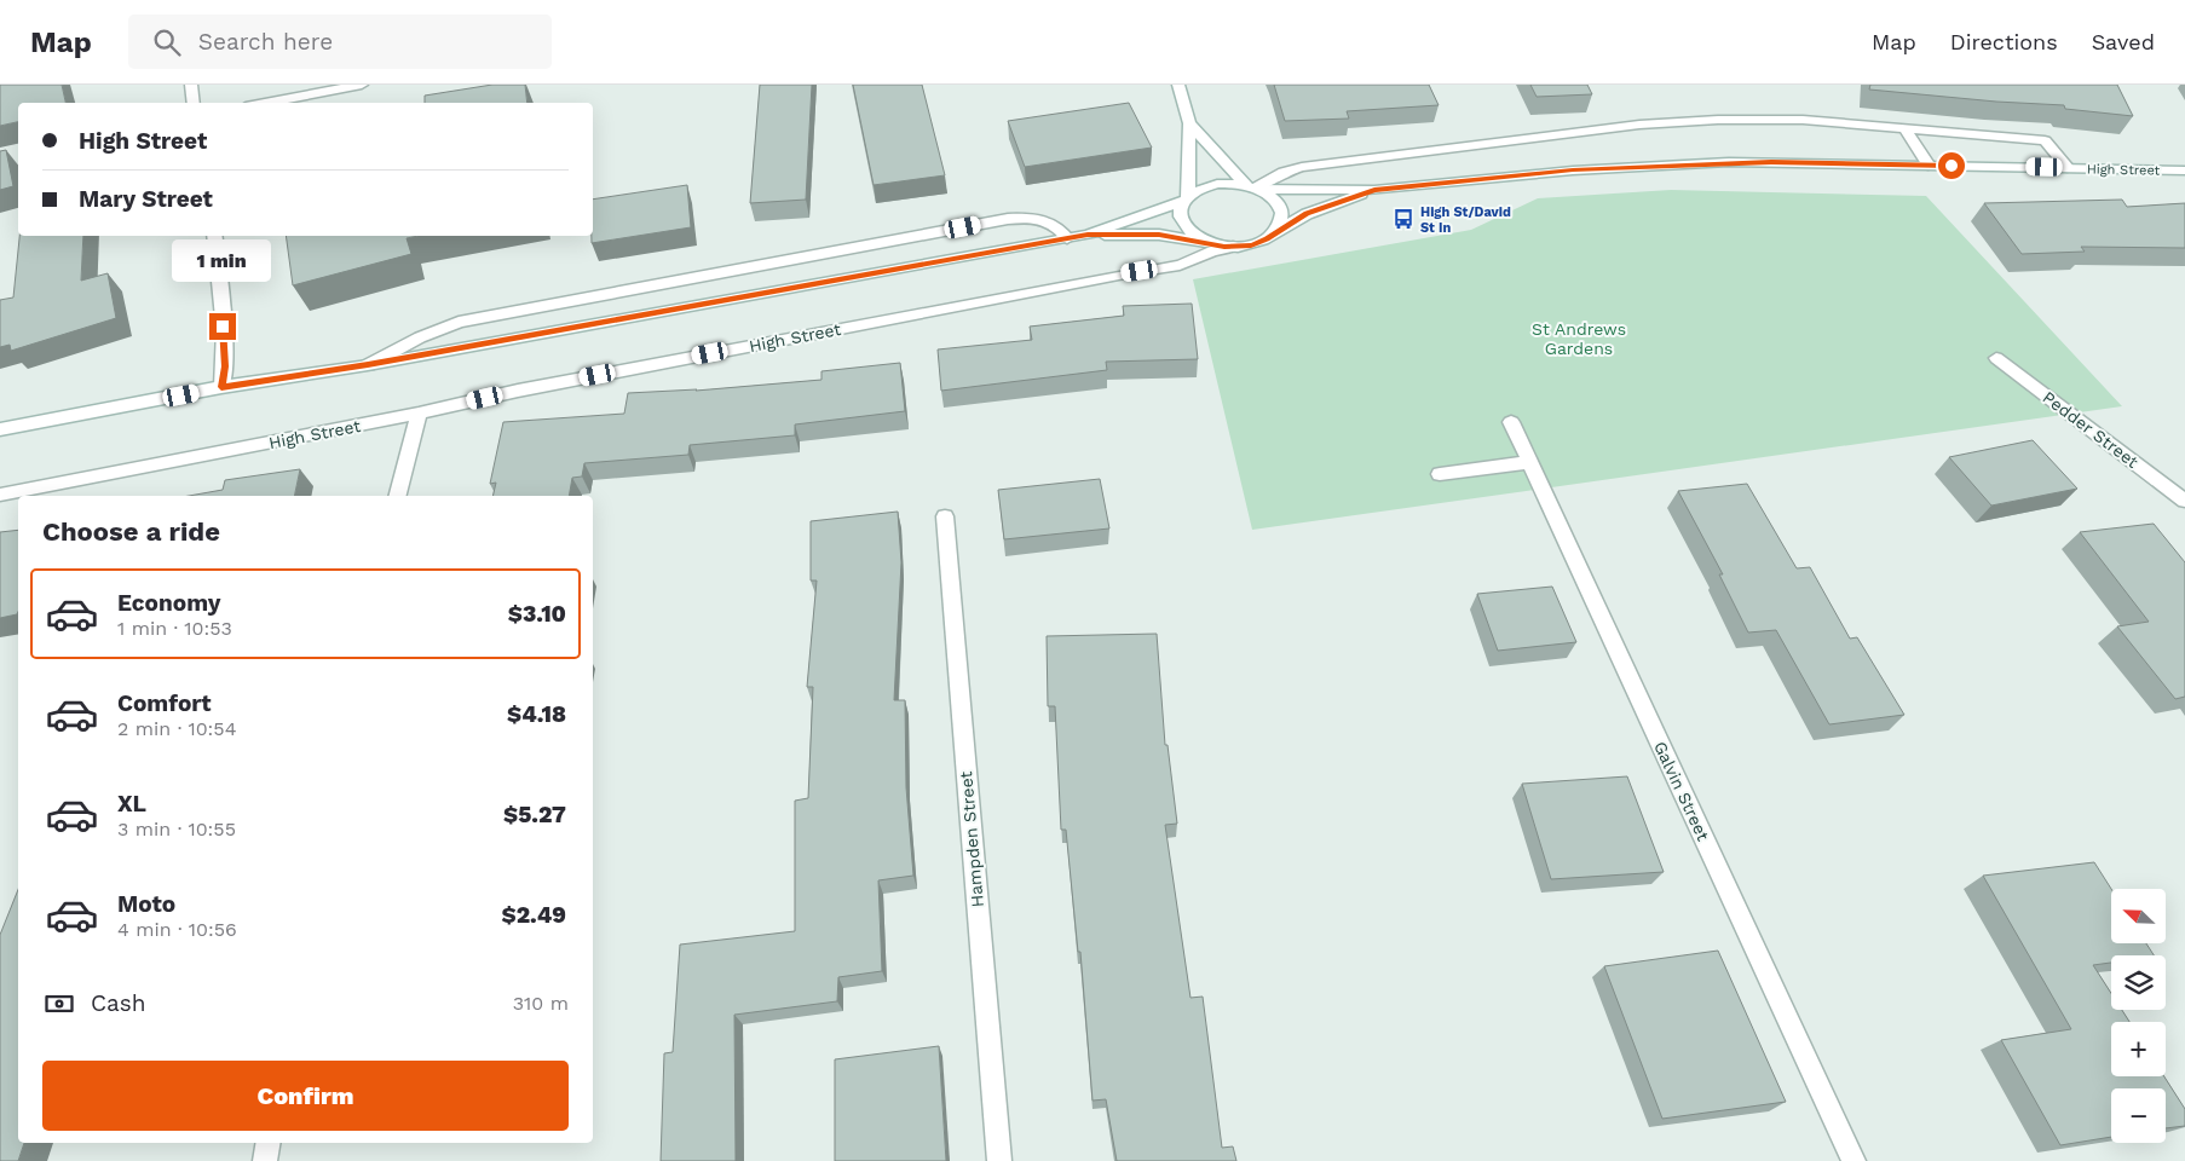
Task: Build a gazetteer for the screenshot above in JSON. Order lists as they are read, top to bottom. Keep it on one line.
{"streets":{"street":["High Street","Pedder Street","Galvin Street","Hampden Street"]},"parks":["St Andrews Gardens"],"places":{"bus stop":["High St/David St In"]},"north":"top left","page":{"header":"Map","search":"Search here","nav":["Map","Directions","Saved"],"banner":["High Street","Mary Street"],"bubble":"1 min","heading":"Choose a ride","list":[{"name":"Economy","note":"1 min · 10:53","value":"$3.10"},{"name":"Comfort","note":"2 min · 10:54","value":"$4.18"},{"name":"XL","note":"3 min · 10:55","value":"$5.27"},{"name":"Moto","note":"4 min · 10:56","value":"$2.49"}],"map_buttons":["+","−"],"pay":["Cash","310 m"],"buttons":"Confirm"}}
